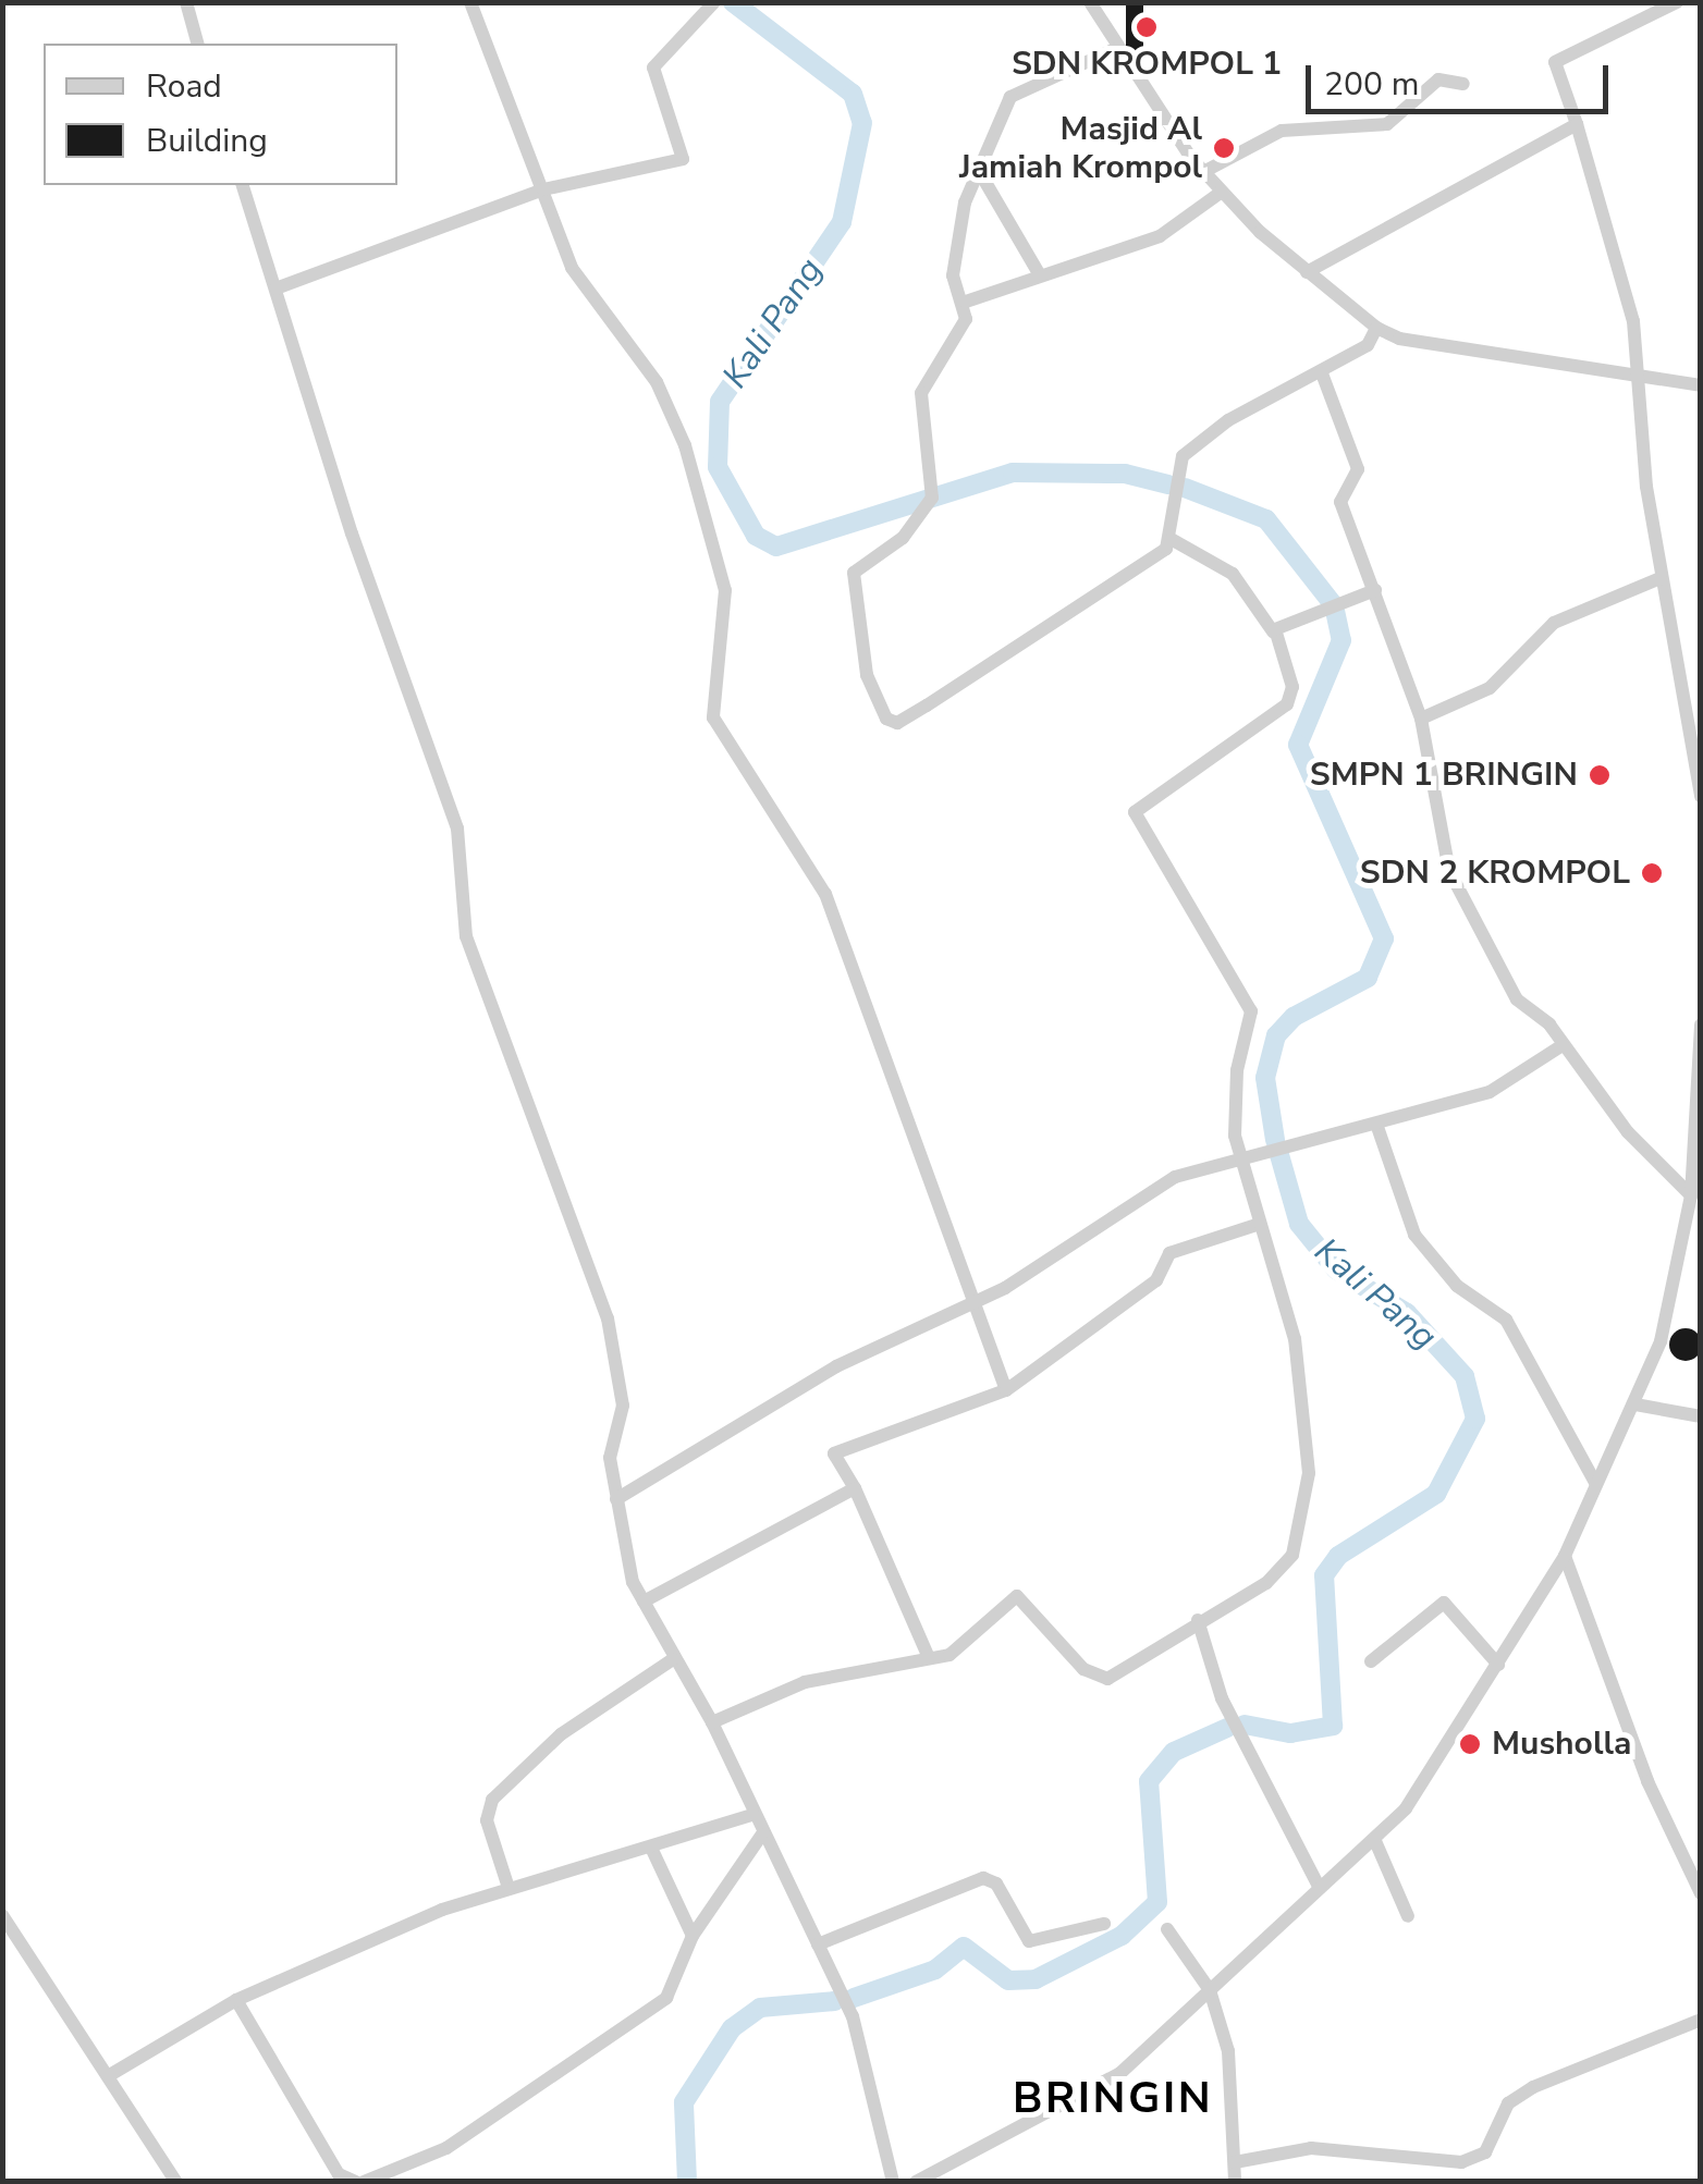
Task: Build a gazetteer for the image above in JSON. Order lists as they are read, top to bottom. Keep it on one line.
{"districts":["BRINGIN"],"water":["Kali Pang"],"places":["SDN KROMPOL 1","Masjid Al Jamiah Krompol","SMPN 1 BRINGIN","SDN 2 KROMPOL","Musholla"],"legend":["Road","Building"],"scale_bar":"200 m"}
